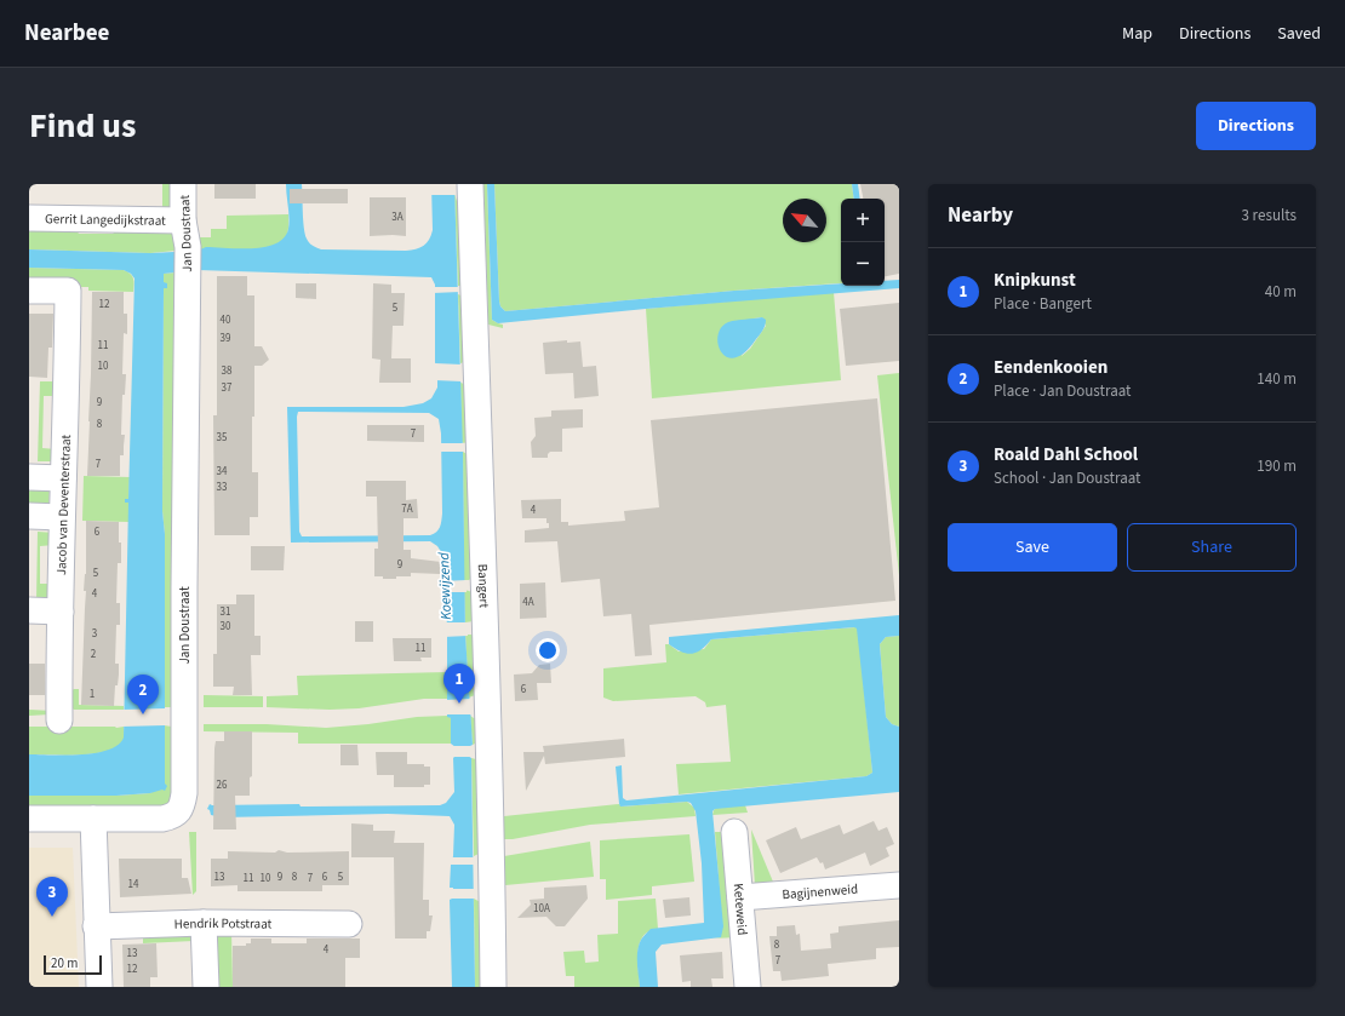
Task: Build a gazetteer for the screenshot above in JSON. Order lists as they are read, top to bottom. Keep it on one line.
{"streets":{"street":["Gerrit Langedijkstraat","Jan Doustraat","Jacob van Deventerstraat","Bangert","Bagijnenweid","Keteweid","Hendrik Potstraat"]},"crossings":[["Gerrit Langedijkstraat","Jan Doustraat"],["Bagijnenweid","Keteweid"]],"water":["Koewijzend"],"house_numbers":["3A","12","5","40","39","11","10","38","37","9","8","7","35","7","34","33","7A","4","6","9","5","4","4A","31","30","3","11","2","6","1","26","13","9","8","6","5","11","10","7","14","10A","8","4","13","7","12"],"scale_bar":"20 m","north":"top left","page":{"header":"Nearbee","nav":["Map","Directions","Saved"],"title":"Find us","buttons":["Directions",["Save","Share"]],"heading":["Nearby","3 results"],"map_buttons":["+","−"],"list":[{"mark":"1","name":"Knipkunst","note":"Place · Bangert","value":"40 m"},{"mark":"2","name":"Eendenkooien","note":"Place · Jan Doustraat","value":"140 m"},{"mark":"3","name":"Roald Dahl School","note":"School · Jan Doustraat","value":"190 m"}],"pins":["1","2","3"],"scale":"20 m"}}
